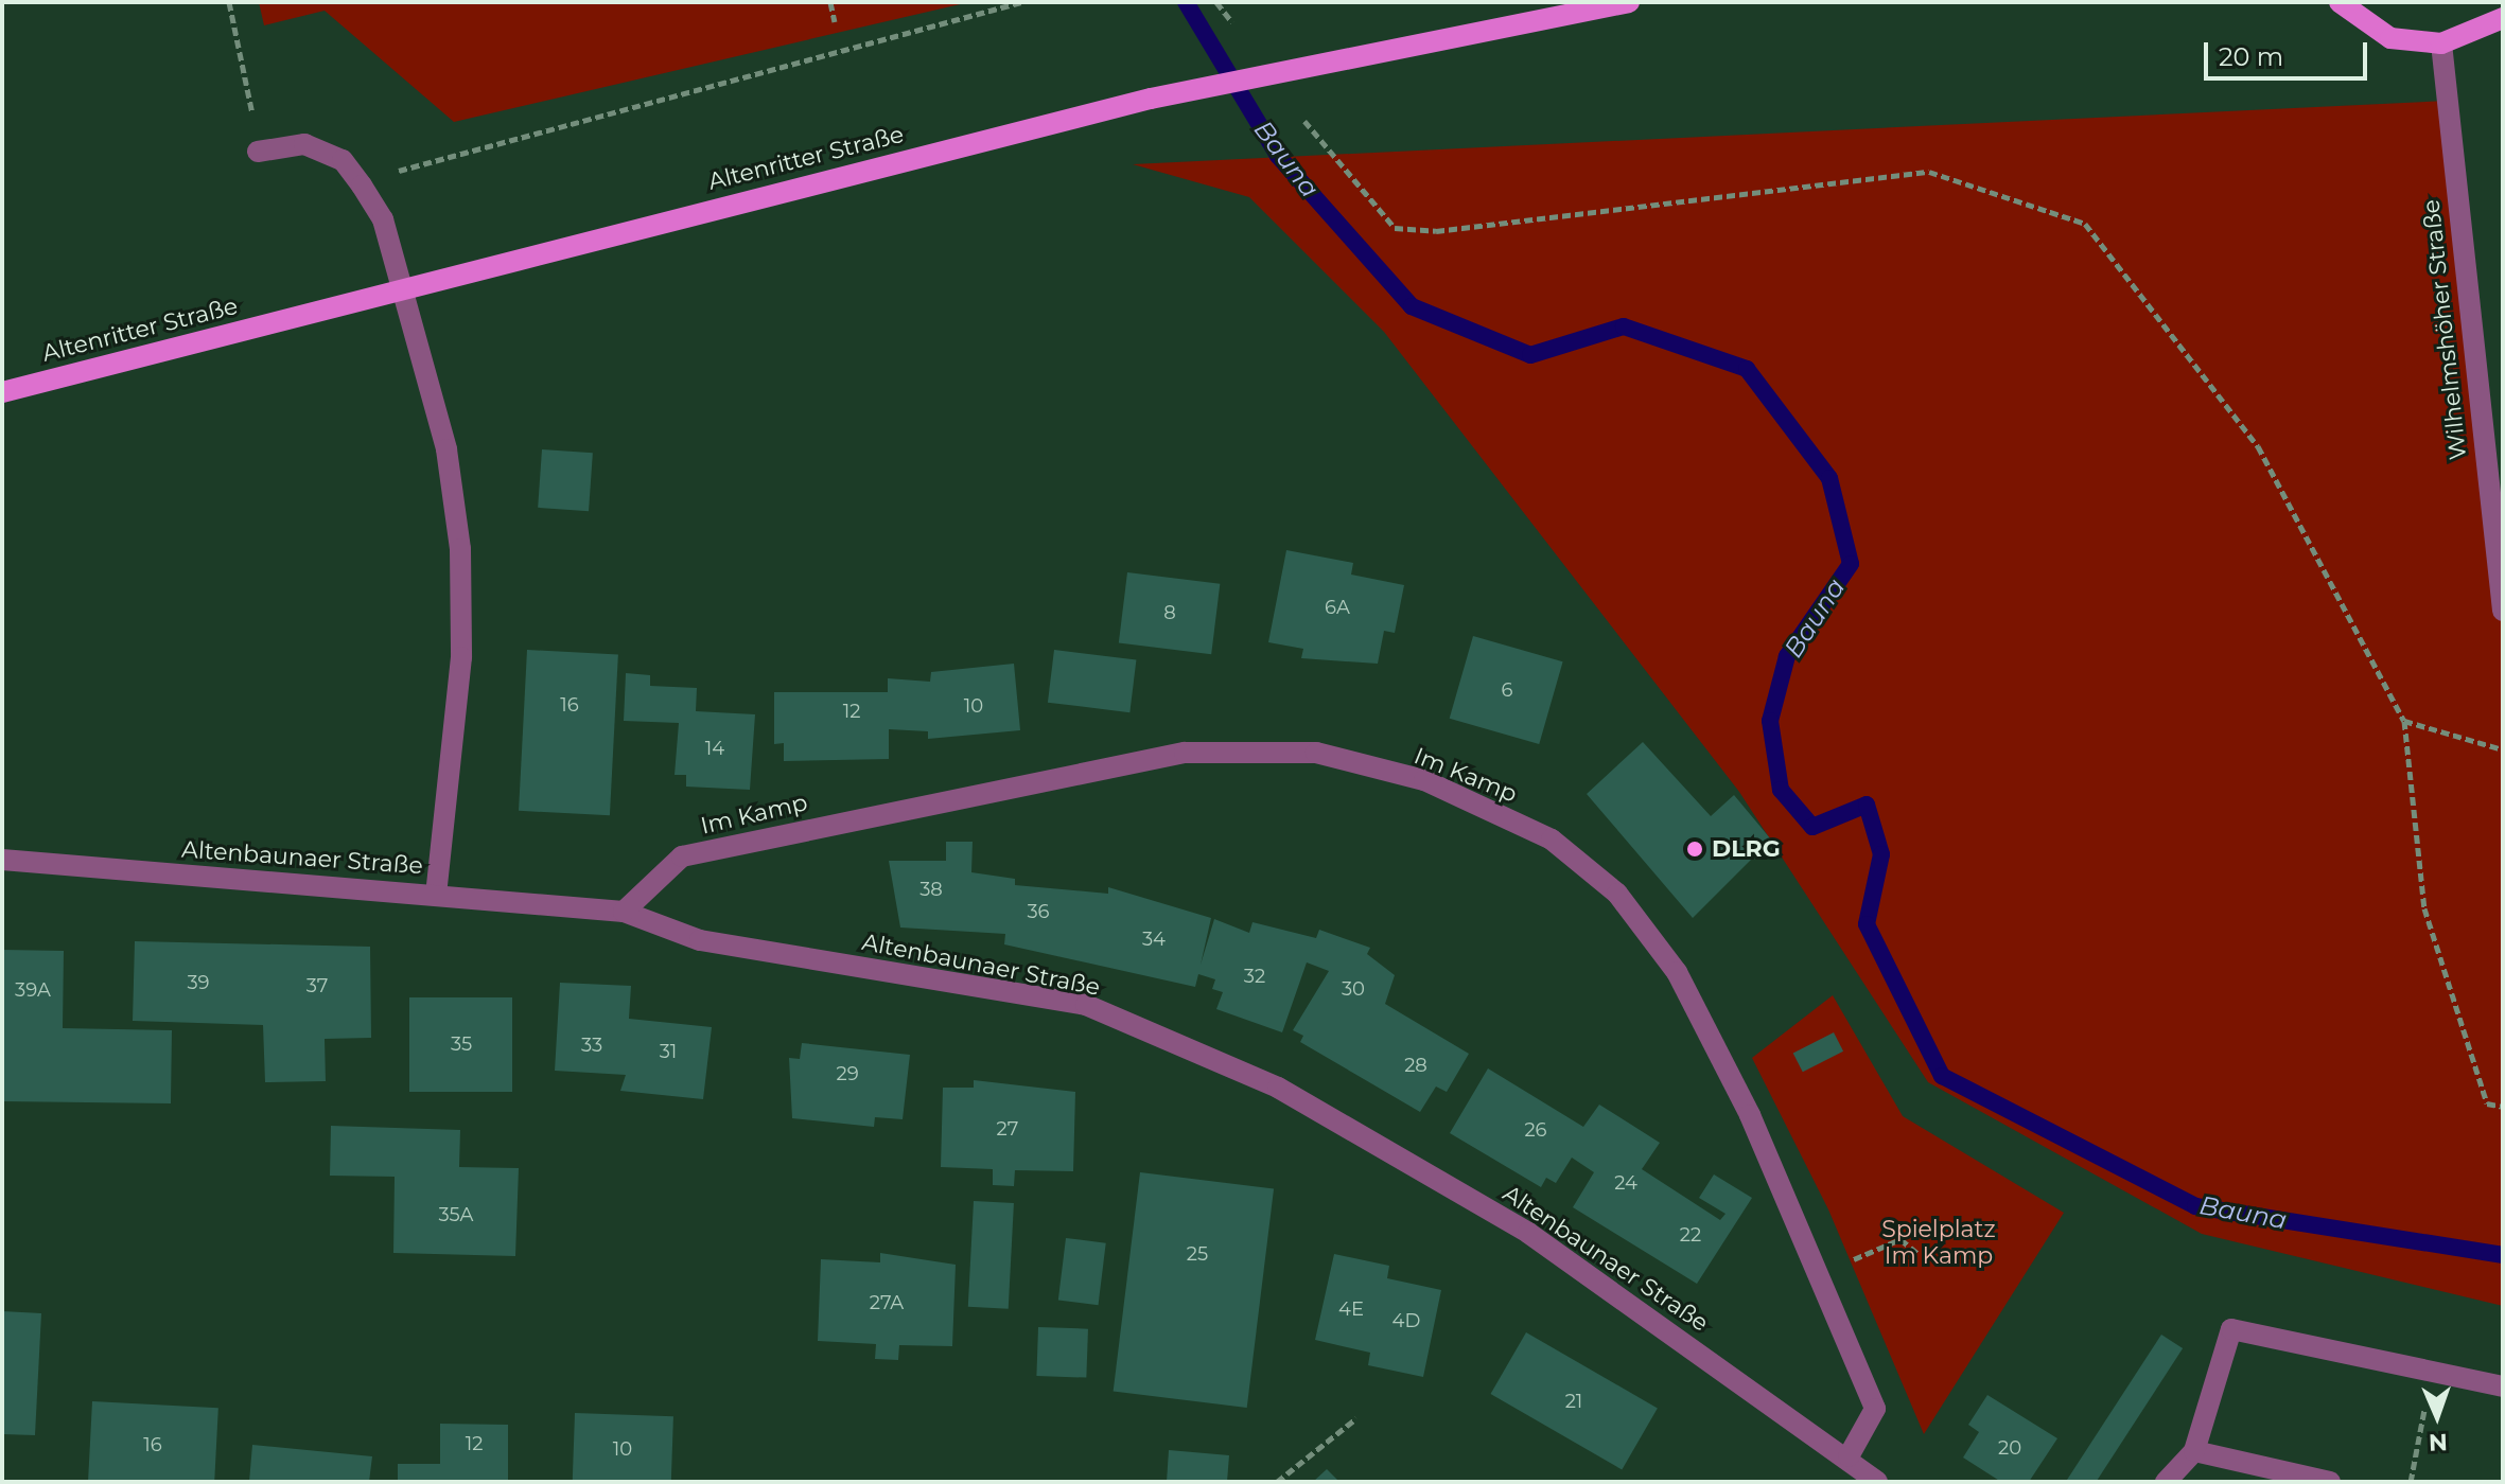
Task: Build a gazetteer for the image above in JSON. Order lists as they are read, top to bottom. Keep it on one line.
{"streets":{"main road":["Altenritter Straße"],"street":["Wilhelmshöher Straße","Im Kamp","Altenbaunaer Straße"]},"crossings":[["Im Kamp","Altenbaunaer Straße"]],"water":["Bauna"],"parks":["Spielplatz Im Kamp"],"places":["DLRG"],"house_numbers":["6A","8","6","16","10","12","14","38","36","34","32","39","37","30","39A","35","33","31","28","29","27","26","24","35A","22","25","27A","4E","4D","21","12","16","20","10"],"scale_bar":"20 m","north":"bottom"}
